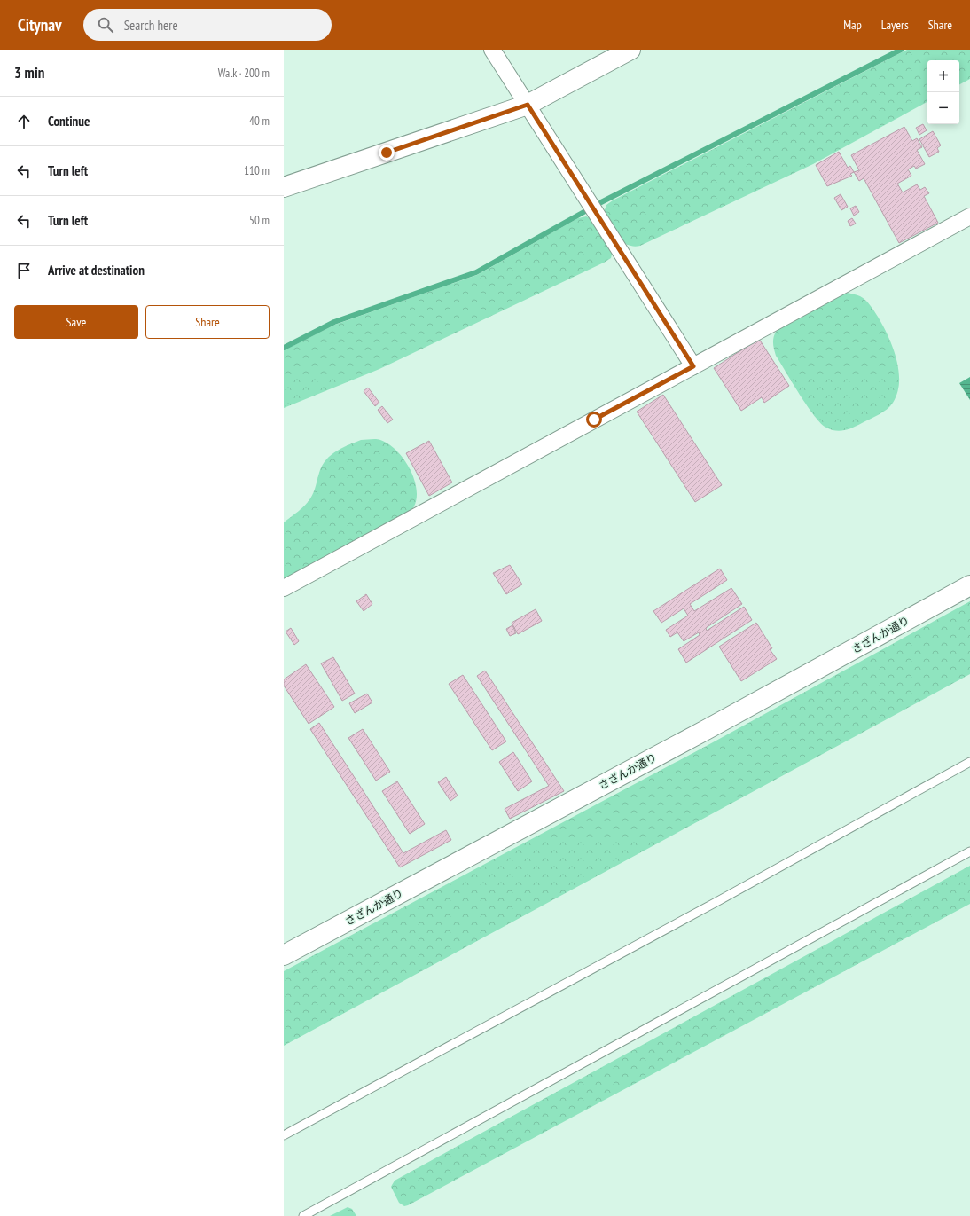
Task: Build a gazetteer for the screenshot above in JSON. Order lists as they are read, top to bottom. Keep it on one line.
{"streets":{"street":["さざんか通り"]},"page":{"header":"Citynav","search":"Search here","nav":["Map","Layers","Share"],"heading":["3 min","Walk · 200 m"],"map_buttons":["+","−"],"list":[["Continue","40 m"],["Turn left","110 m"],["Turn left","50 m"],"Arrive at destination"],"buttons":["Save","Share"]}}
